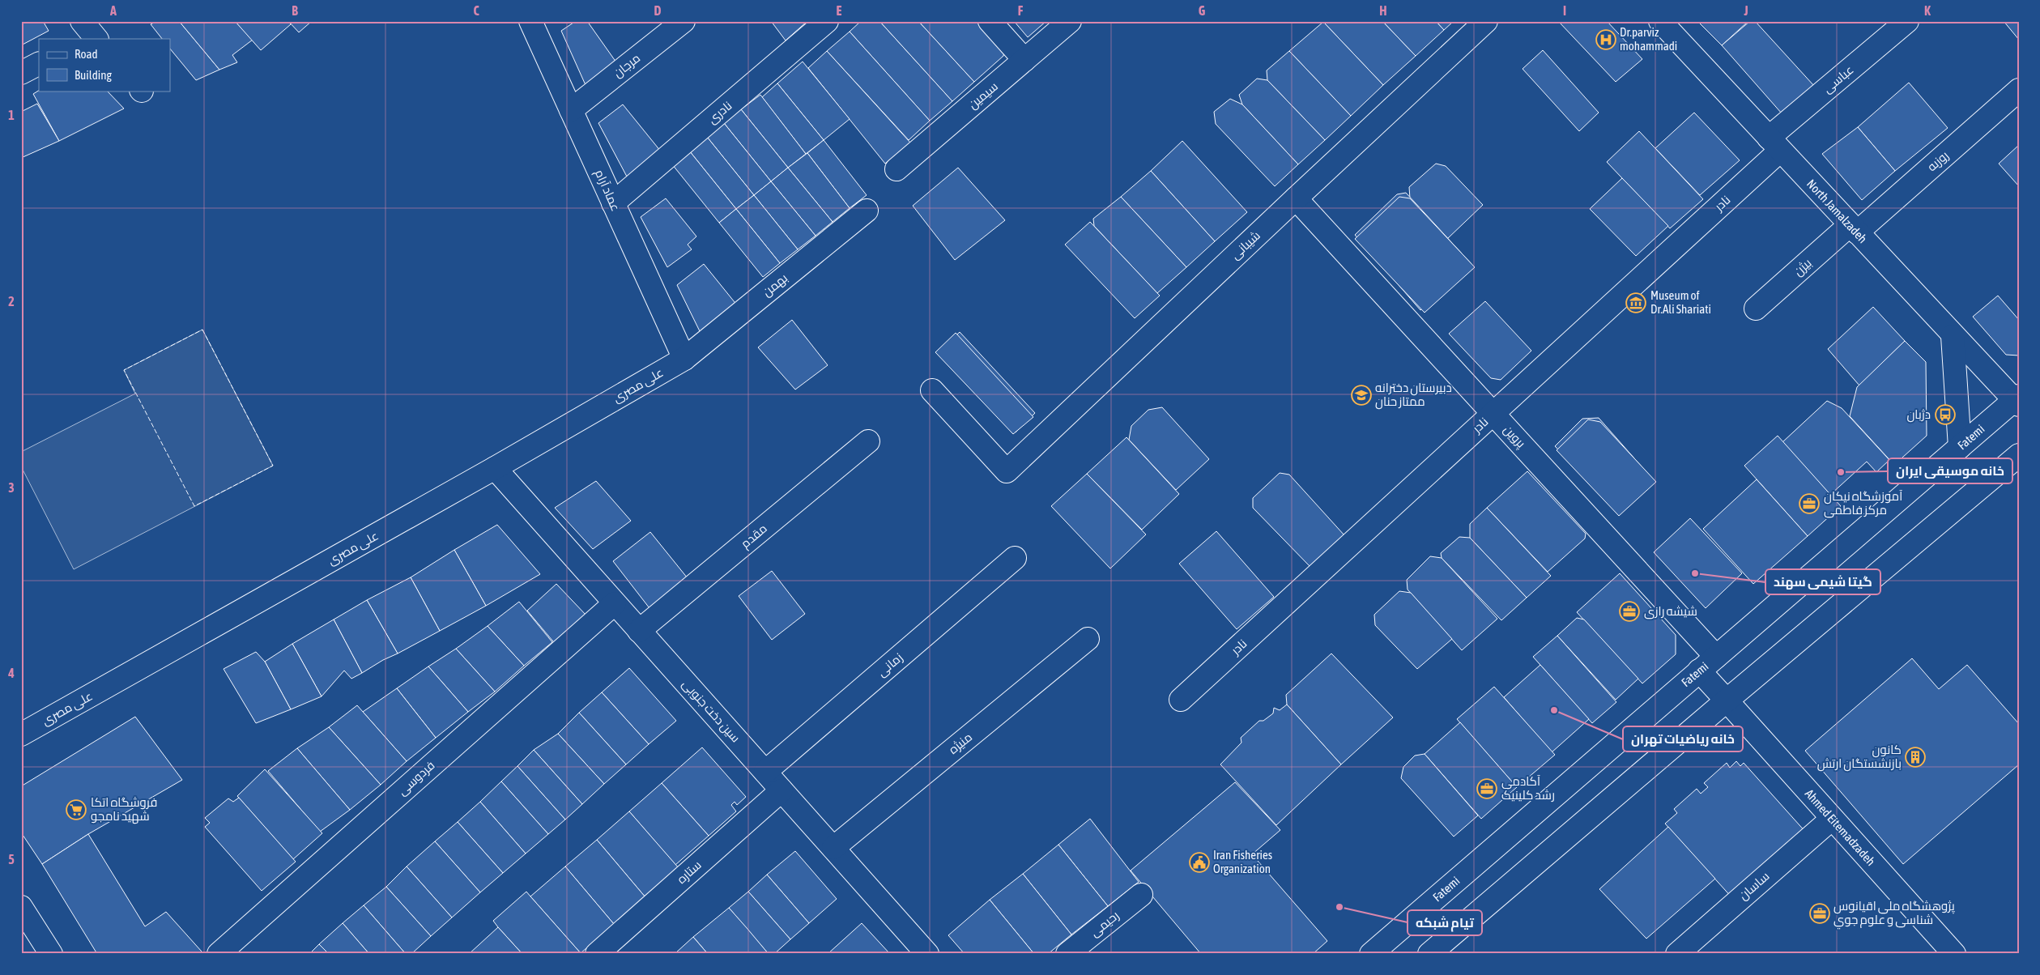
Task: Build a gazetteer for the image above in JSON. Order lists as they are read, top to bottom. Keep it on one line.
{"streets":{"street":["مرجان","عباسی","سیمین","نادری","روزبه","عماد آرام","نادر","North Jamalzadeh","شیبانی","بیژن","بهمن","علی مصری","پروین","Fatemi","مقدم","زمانی","سین دخت جنوبی","منیژه","فردوسی","Ahmed Eitemadzadeh","ستاره","ساسان","رحیمی"]},"crossings":[["مرجان","عماد آرام"],["عباسی","نادر"],["عباسی","North Jamalzadeh"],["نادری","عماد آرام"],["روزبه","North Jamalzadeh"],["روزبه","بیژن"],["عماد آرام","بهمن"],["عماد آرام","علی مصری"],["نادر","North Jamalzadeh"],["نادر","پروین"],["North Jamalzadeh","بیژن"],["North Jamalzadeh","Fatemi"],["شیبانی","پروین"],["بهمن","علی مصری"],["علی مصری","سین دخت جنوبی"],["پروین","Fatemi"],["Fatemi","Ahmed Eitemadzadeh"],["مقدم","سین دخت جنوبی"],["زمانی","سین دخت جنوبی"],["سین دخت جنوبی","منیژه"],["سین دخت جنوبی","فردوسی"],["سین دخت جنوبی","ستاره"],["Ahmed Eitemadzadeh","ساسان"]],"places":{"hospital":["Dr.parviz mohammadi"],"museum":["Museum of Dr.Ali Shariati"],"school or university":["دبیرستان دخترانه ممتاز حنان"],"bus stop":["دژبان"],"other":["خانه موسیقی ایران","گیتا شیمی سهند","خانه ریاضیات تهران","تیام شبکه"],"office":["آموزشگاه نیکان مرکز فاطمی","شیشه رازی","آکادمی رشد کلینیک","پژوهشگاه ملی اقیانوس شناسی و علوم جوي"],"building":["کانون بازنشستگان ارتش"],"supermarket":["فروشگاه اتکا شهید نامجو"],"public building":["Iran Fisheries Organization"]},"legend":["Road","Building"],"grid":{"columns":["A","B","C","D","E","F","G","H","I","J","K"],"rows":["1","2","3","4","5"]}}
